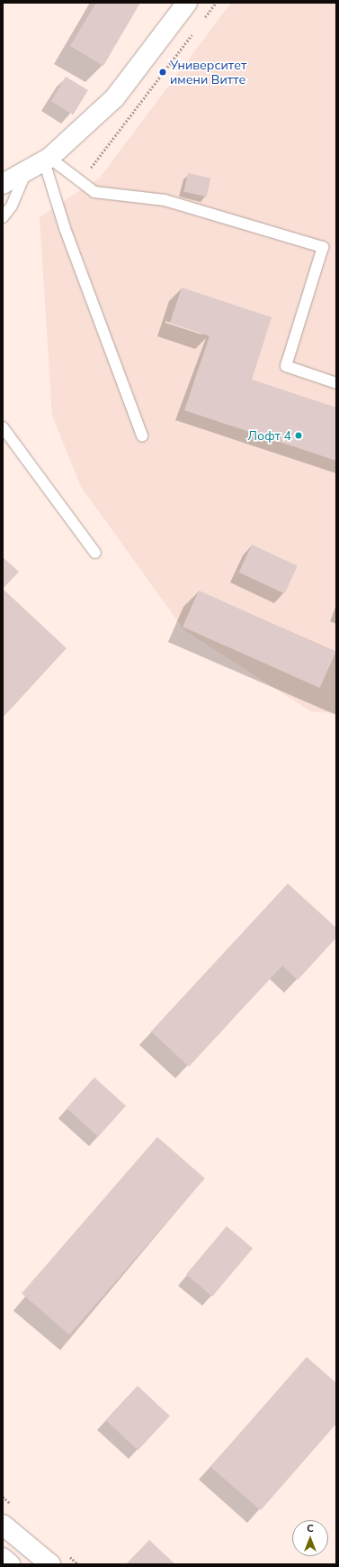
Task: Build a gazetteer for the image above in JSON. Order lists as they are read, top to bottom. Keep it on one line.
{"places":["Университет имени Витте","Лофт 4"],"north":"top"}
